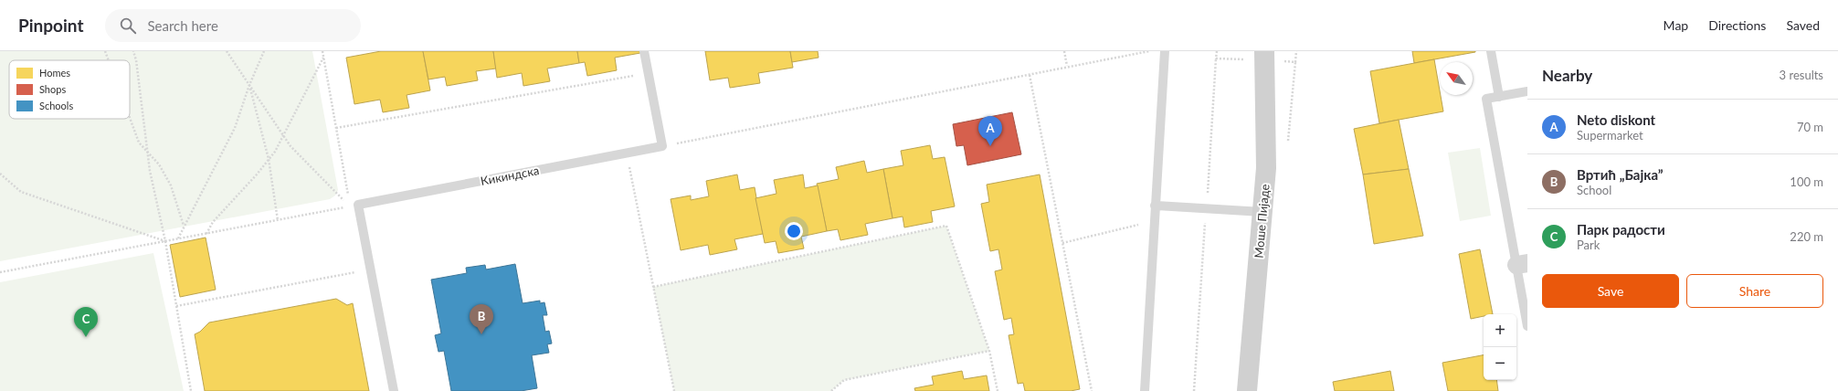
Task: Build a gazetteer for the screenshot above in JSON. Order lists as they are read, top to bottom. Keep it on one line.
{"streets":{"main road":["Моше Пијаде"],"lane":["Кикиндска"]},"legend":["Homes","Shops","Schools"],"north":"top left","page":{"header":"Pinpoint","search":"Search here","nav":["Map","Directions","Saved"],"heading":["Nearby","3 results"],"list":[{"mark":"A","name":"Neto diskont","note":"Supermarket","value":"70 m"},{"mark":"B","name":"Вртић „Бајка”","note":"School","value":"100 m"},{"mark":"C","name":"Парк радости","note":"Park","value":"220 m"}],"pins":["A","B","C"],"buttons":["Save","Share"],"map_buttons":["+","−"]}}
